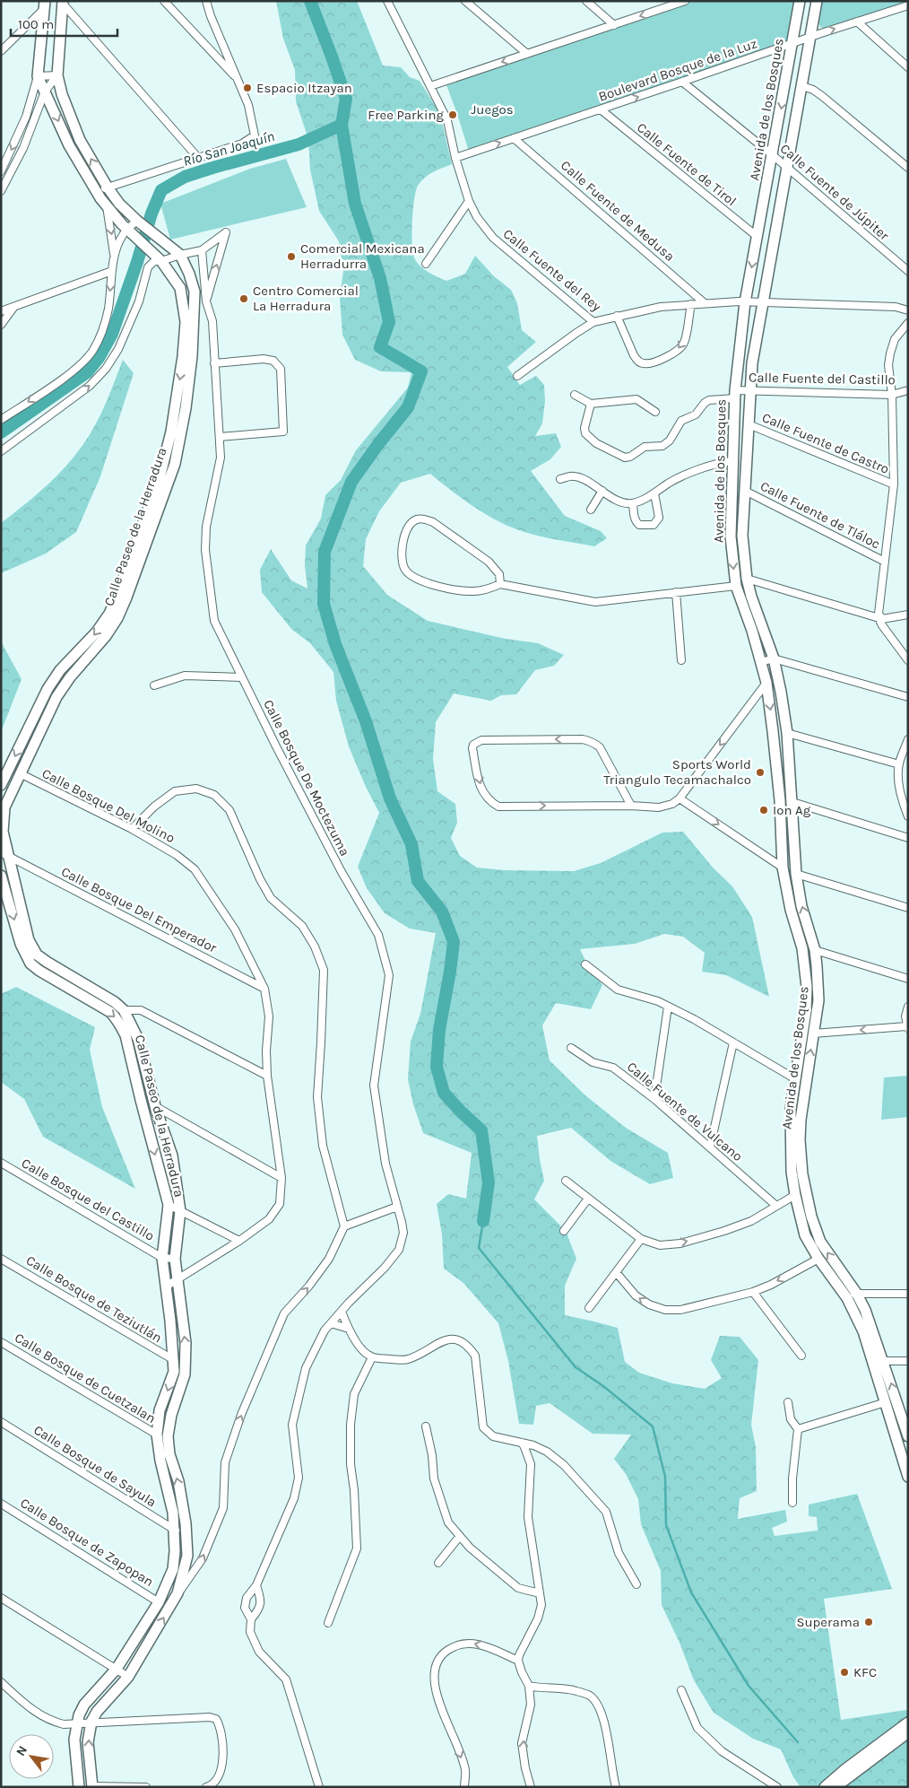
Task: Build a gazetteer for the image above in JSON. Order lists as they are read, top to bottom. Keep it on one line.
{"streets":{"main road":["Avenida de los Bosques","Calle Paseo de la Herradura"],"street":["Boulevard Bosque de la Luz","Calle Fuente de Tirol","Calle Fuente de Júpiter","Calle Fuente de Medusa","Calle Fuente del Rey","Calle Fuente del Castillo","Calle Fuente de Castro","Calle Fuente de Tláloc","Calle Bosque De Moctezuma","Calle Bosque Del Molino","Calle Bosque Del Emperador","Calle Fuente de Vulcano","Calle Bosque del Castillo","Calle Bosque de Teziutlán","Calle Bosque de Cuetzalan","Calle Bosque de Sayula","Calle Bosque de Zapopan"]},"crossings":[["Boulevard Bosque de la Luz","Avenida de los Bosques"],["Boulevard Bosque de la Luz","Calle Fuente de Tirol"],["Boulevard Bosque de la Luz","Calle Fuente de Júpiter"],["Boulevard Bosque de la Luz","Calle Fuente de Medusa"],["Boulevard Bosque de la Luz","Calle Fuente del Rey"],["Avenida de los Bosques","Calle Fuente de Tirol"],["Avenida de los Bosques","Calle Fuente de Júpiter"],["Avenida de los Bosques","Calle Fuente del Rey"],["Avenida de los Bosques","Calle Fuente del Castillo"],["Avenida de los Bosques","Calle Fuente de Castro"],["Avenida de los Bosques","Calle Fuente de Tláloc"],["Calle Fuente de Medusa","Calle Fuente del Rey"],["Calle Paseo de la Herradura","Calle Bosque Del Molino"],["Calle Paseo de la Herradura","Calle Bosque Del Emperador"],["Calle Paseo de la Herradura","Calle Bosque del Castillo"],["Calle Paseo de la Herradura","Calle Bosque de Teziutlán"],["Calle Paseo de la Herradura","Calle Bosque de Cuetzalan"],["Calle Paseo de la Herradura","Calle Bosque de Sayula"],["Calle Paseo de la Herradura","Calle Bosque de Zapopan"],["Calle Bosque Del Molino","Calle Bosque Del Emperador"]],"one_way":["Boulevard Bosque de la Luz"],"water":["Río San Joaquín"],"parks":["Juegos"],"places":["Espacio Itzayan","Free Parking","Comercial Mexicana Herradurra","Centro Comercial La Herradura","Sports World Triangulo Tecamachalco","Ion Ag","Superama","KFC"],"scale_bar":"100 m","north":"top left"}
